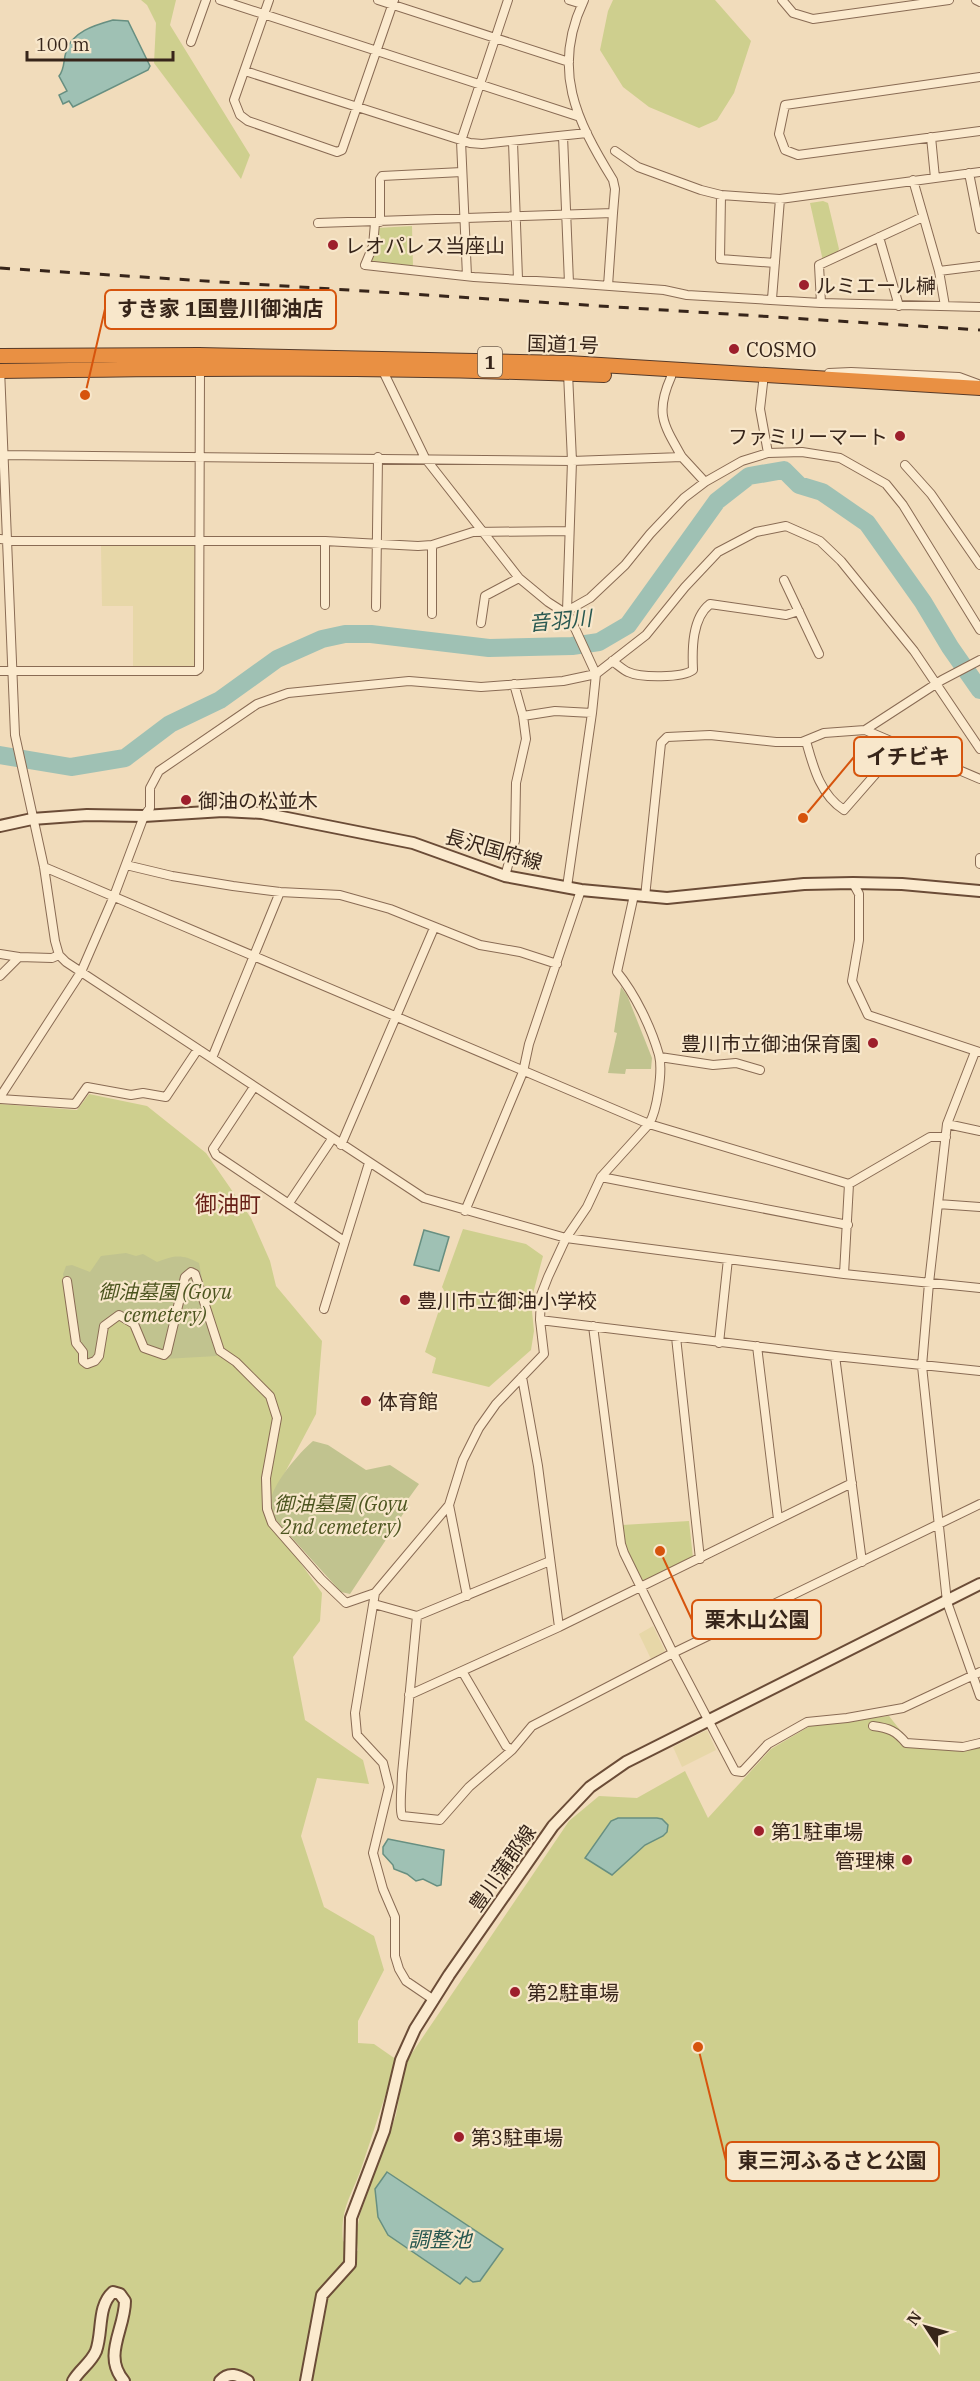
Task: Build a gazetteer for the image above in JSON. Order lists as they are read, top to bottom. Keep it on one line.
{"streets":{"highway":["国道1号","1"],"main road":["長沢国府線","豊川蒲郡線"]},"districts":["御油町"],"water":["音羽川","調整池"],"parks":["御油墓園 (Goyu cemetery)","御油墓園 (Goyu 2nd cemetery)"],"places":["レオパレス当座山","ルミエール榊","COSMO","すき家 1国豊川御油店","ファミリーマート","御油の松並木","イチビキ","豊川市立御油保育園","豊川市立御油小学校","体育館","栗木山公園","第1駐車場","管理棟","第2駐車場","東三河ふるさと公園","第3駐車場"],"scale_bar":"100 m","north":"top left"}
